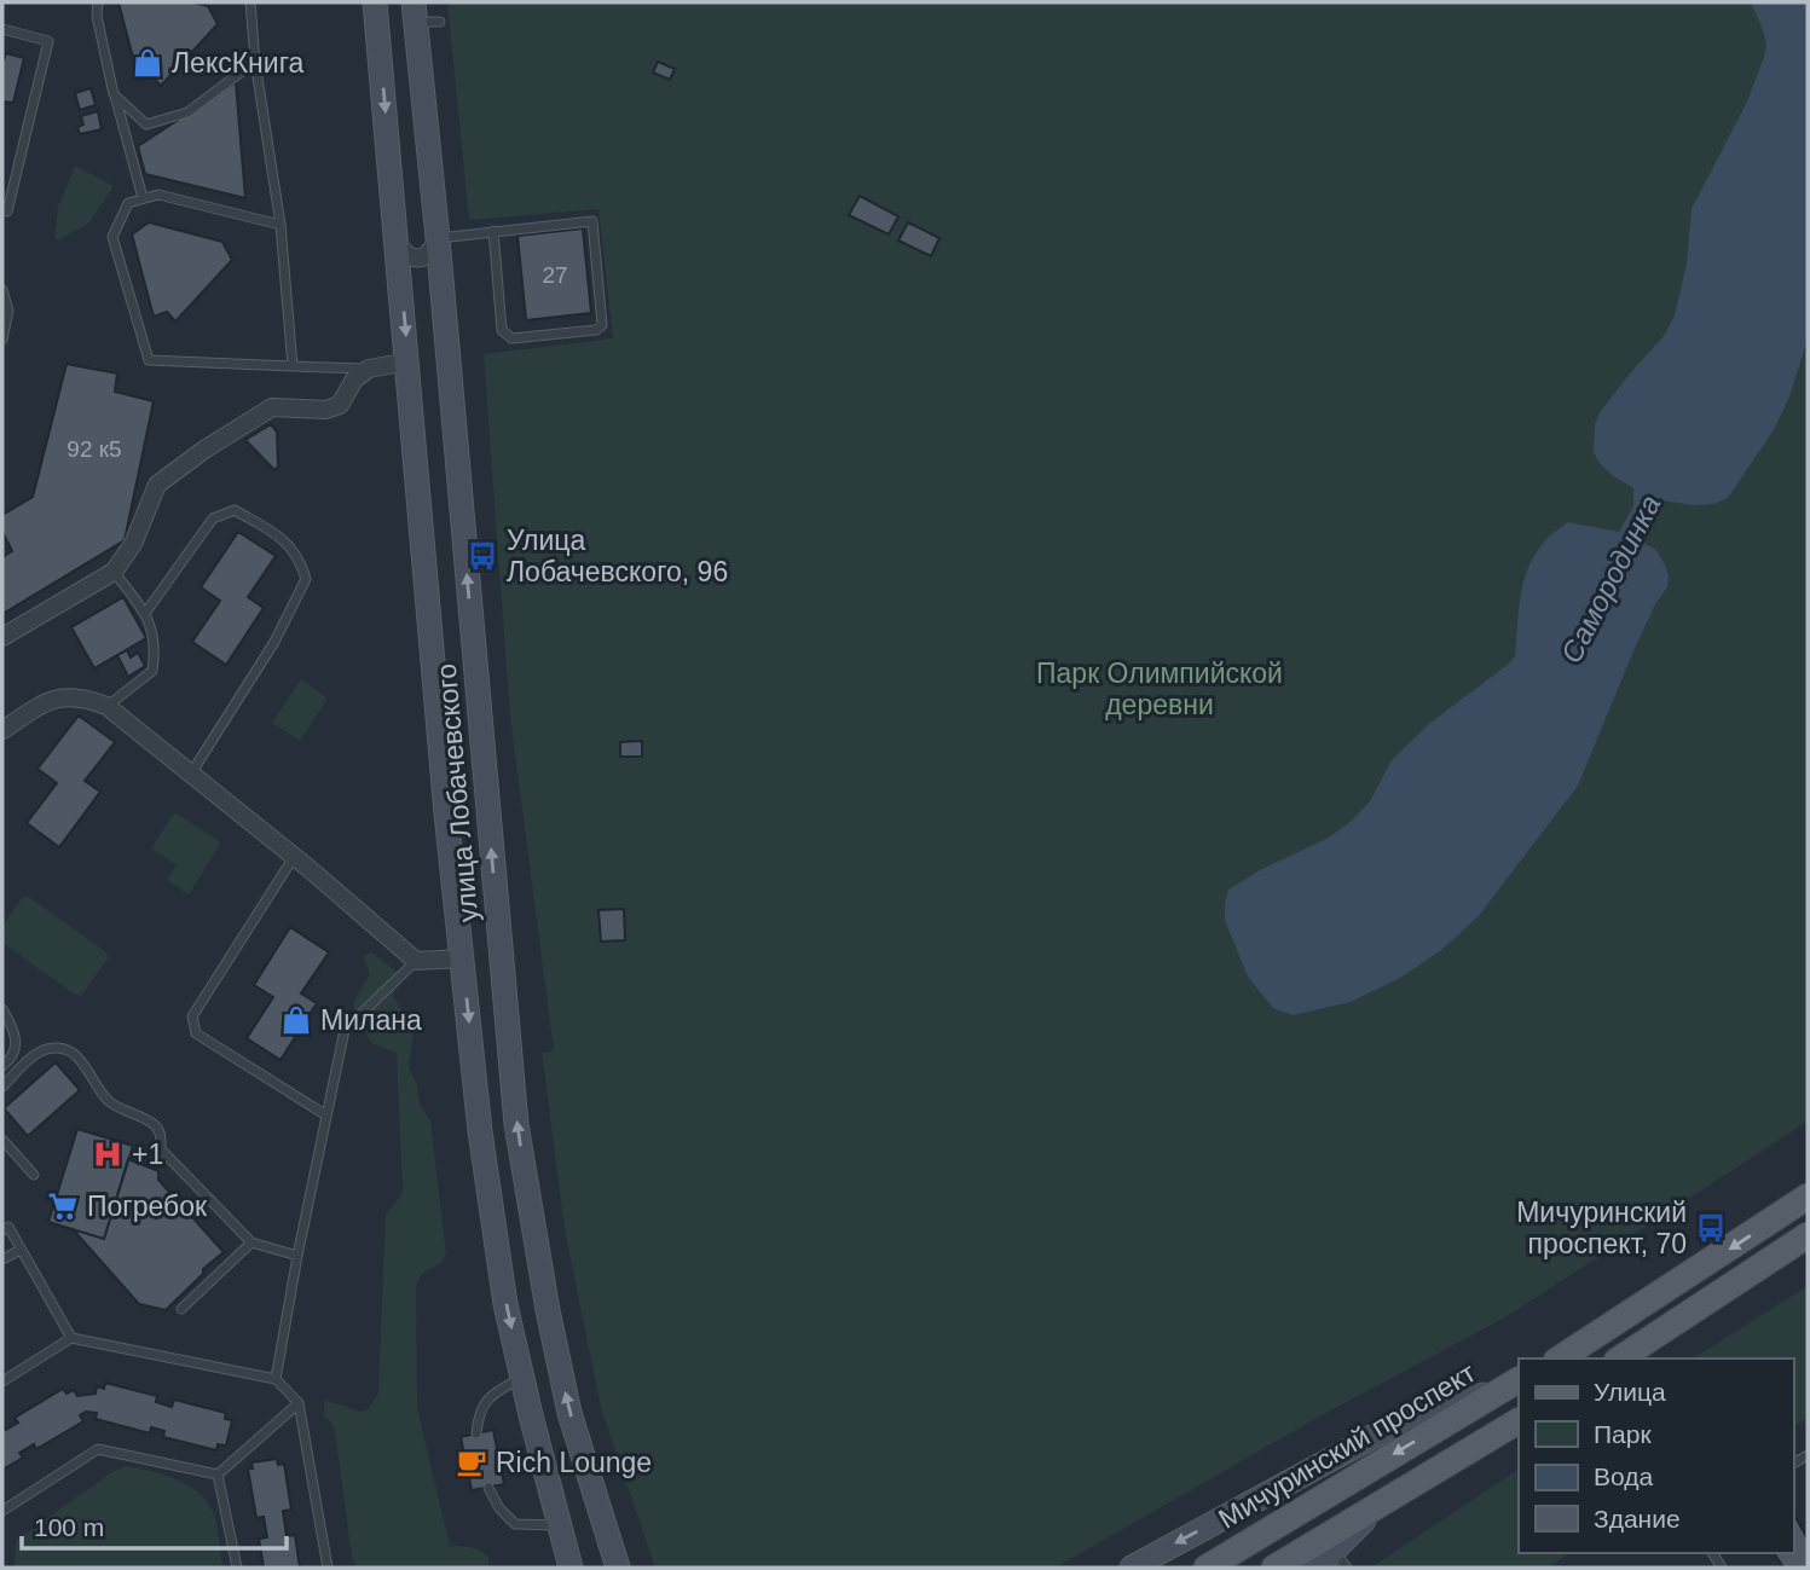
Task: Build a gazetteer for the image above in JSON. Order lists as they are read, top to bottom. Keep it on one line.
{"streets":{"main road":["улица Лобачевского","Мичуринский проспект"]},"water":["Самородинка"],"parks":["Парк Олимпийской деревни"],"places":{"shop":["ЛексКнига","Милана"],"bus stop":["Улица Лобачевского, 96","Мичуринский проспект, 70"],"hospital":["+1"],"supermarket":["Погребок"],"cafe":["Rich Lounge"]},"house_numbers":["27","92 к5"],"legend":["Улица","Парк","Вода","Здание"],"scale_bar":"100 m"}
